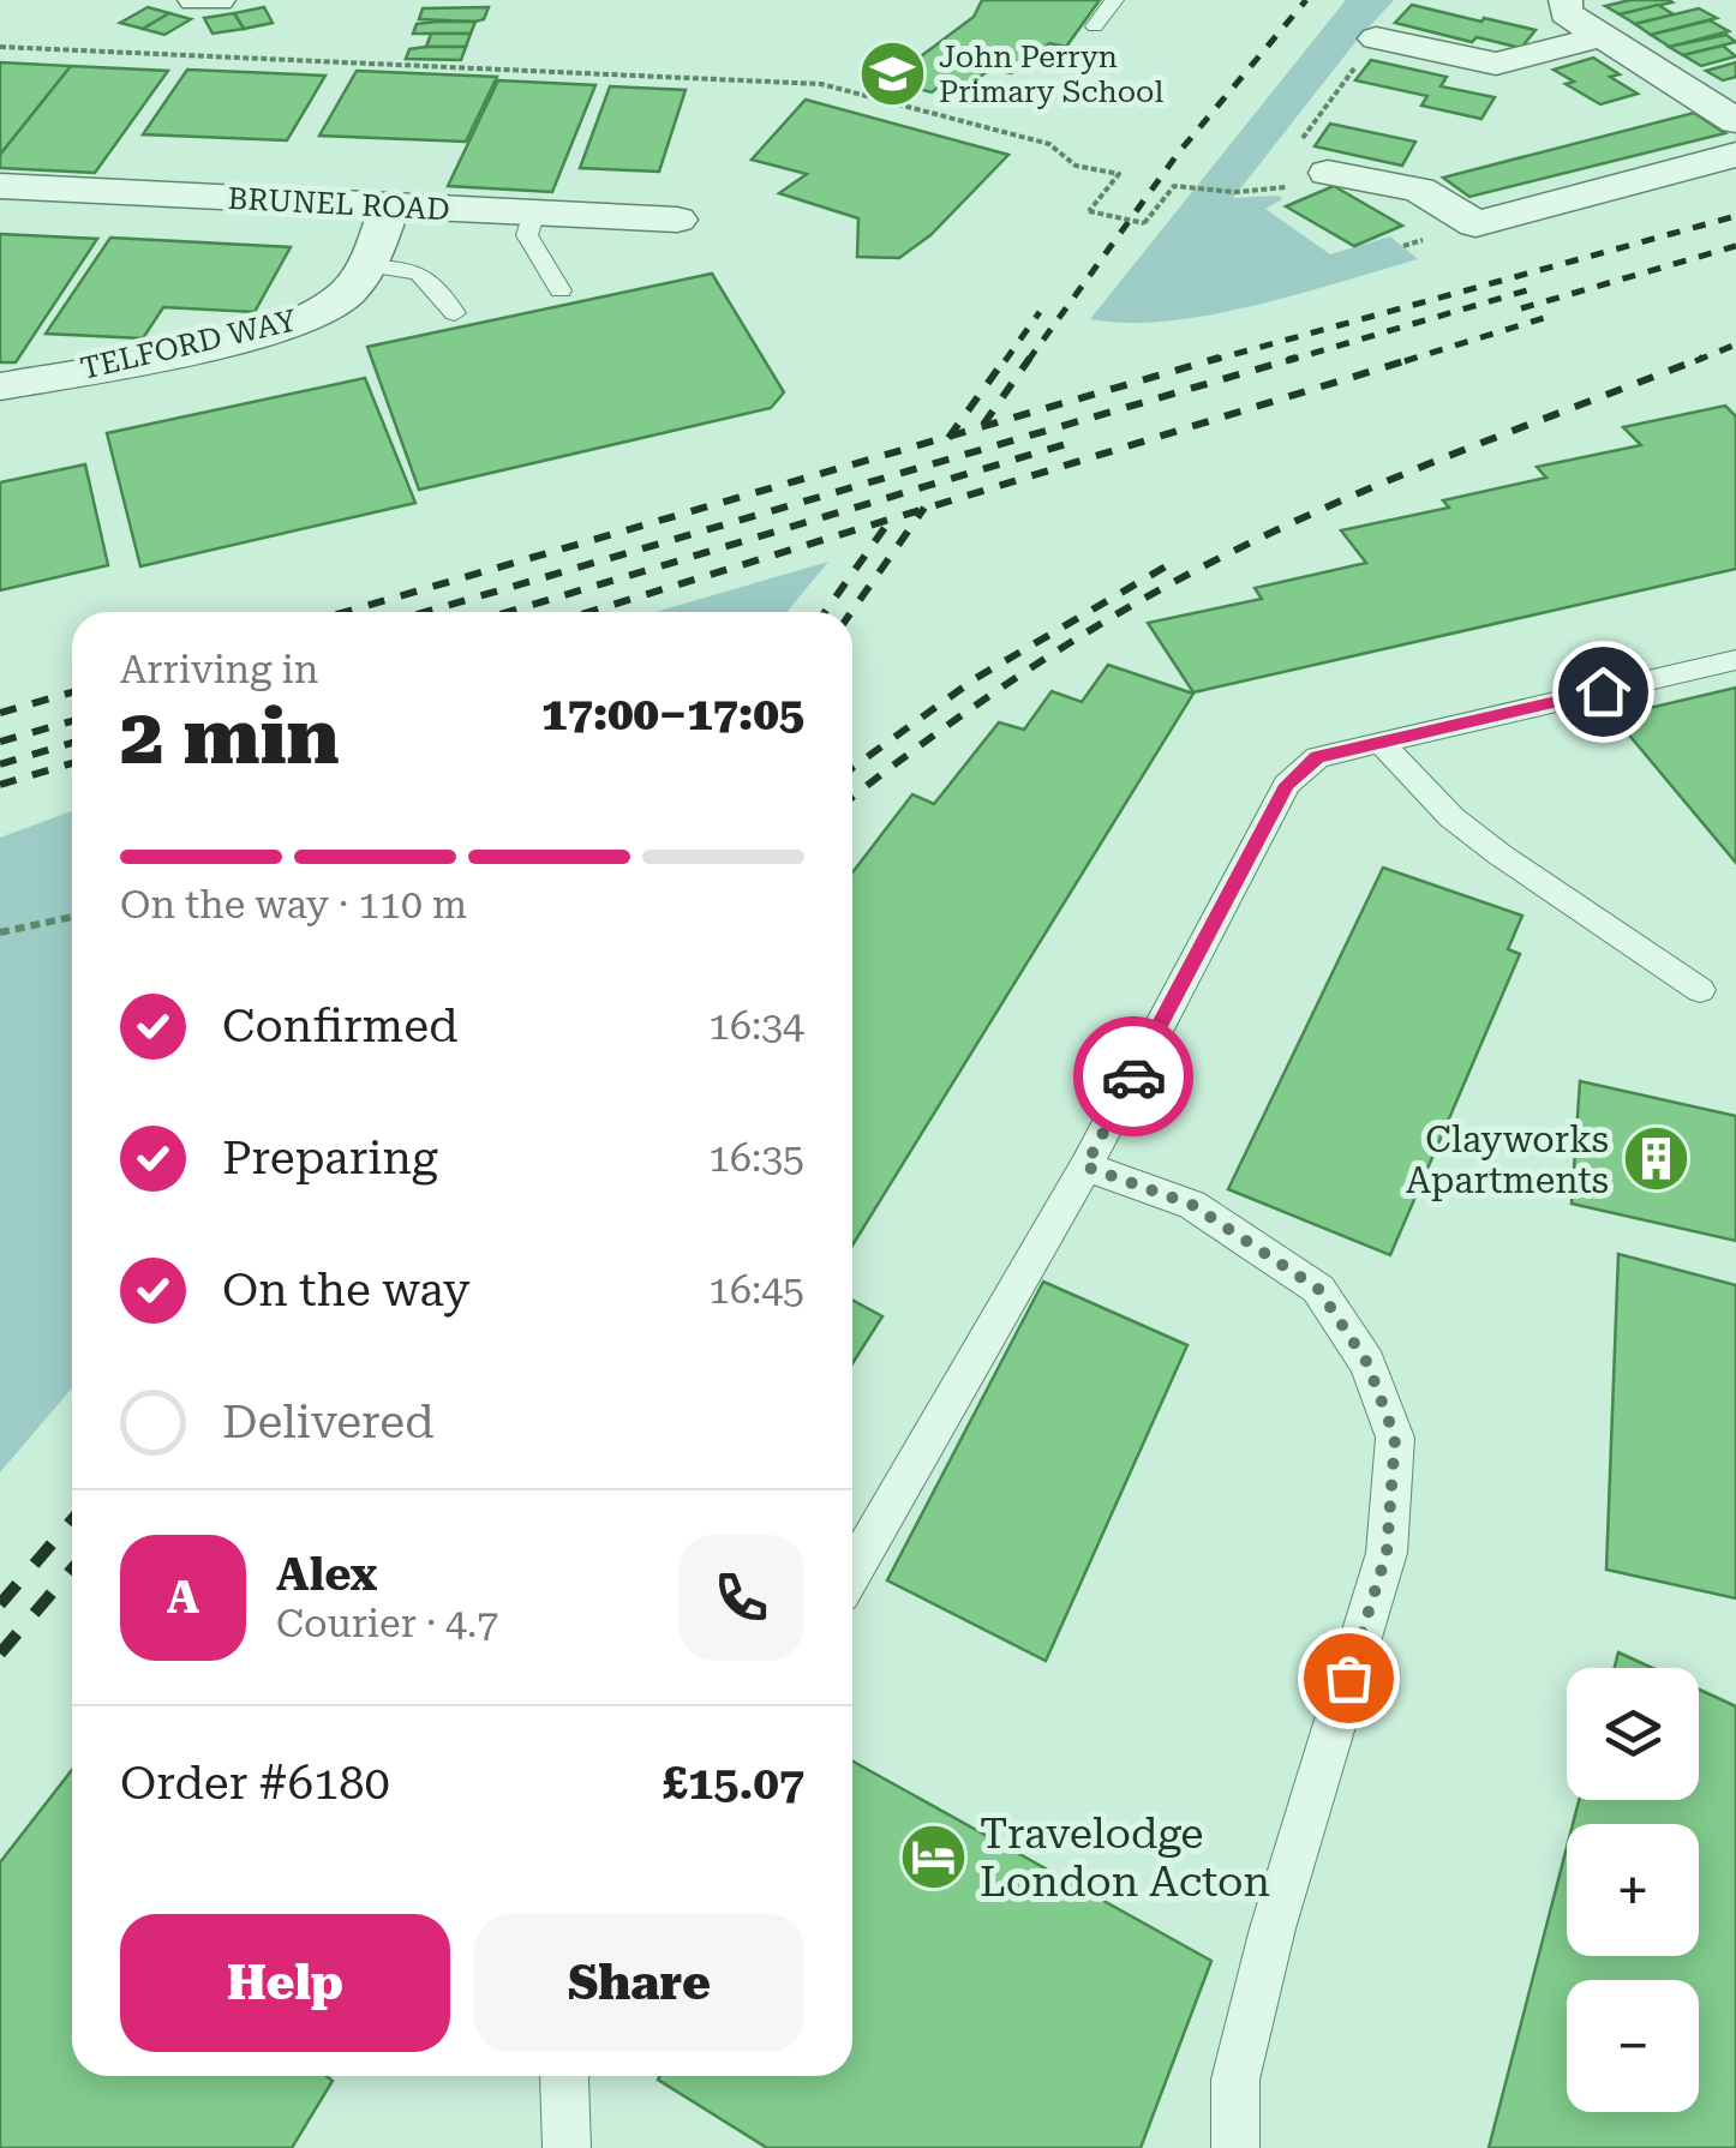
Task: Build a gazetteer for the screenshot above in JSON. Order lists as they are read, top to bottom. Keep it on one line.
{"streets":{"street":["BRUNEL ROAD","TELFORD WAY"]},"crossings":[["BRUNEL ROAD","TELFORD WAY"]],"places":{"school or university":["John Perryn Primary School"],"building":["Clayworks Apartments"],"hotel":["Travelodge London Acton"]},"page":{"heading":["2 min","Arriving in","17:00–17:05"],"panel":["Alex","Courier · 4.7","Order #6180","£15.07"],"bar":"On the way · 110 m","list":[["Confirmed","16:34"],["Preparing","16:35"],["On the way","16:45"],"Delivered"],"round":"A","map_buttons":["+","−"],"buttons":["Help","Share"]}}
